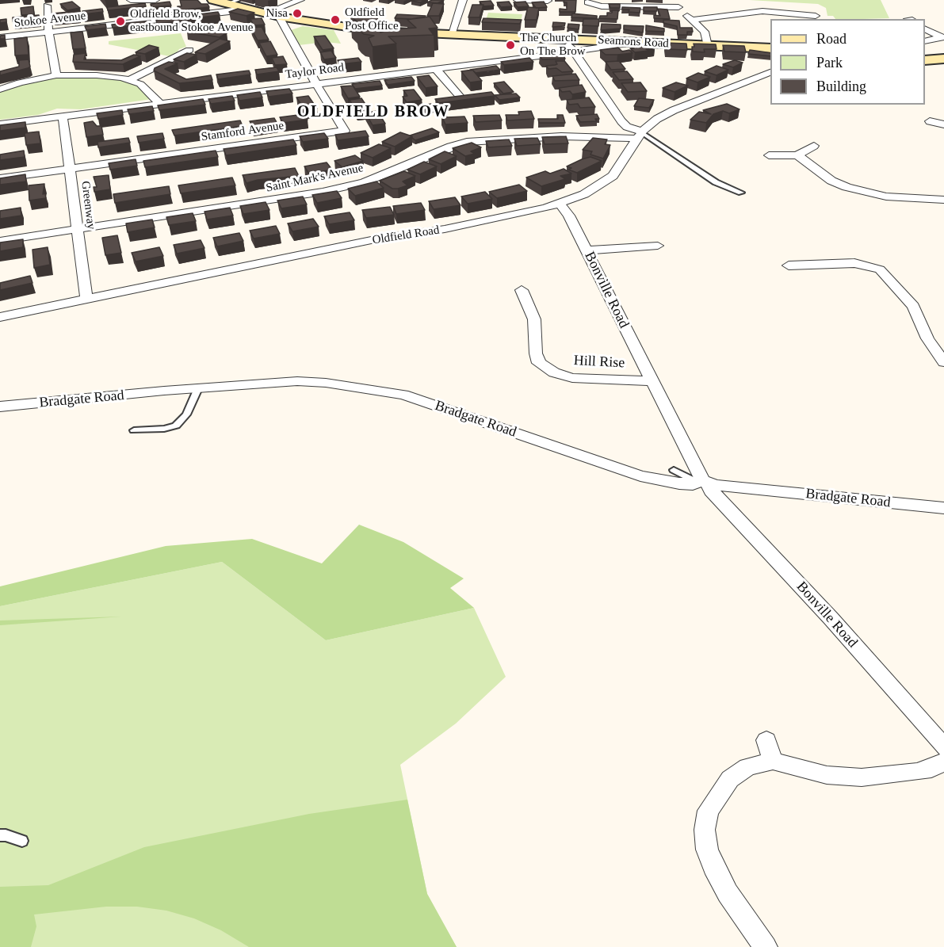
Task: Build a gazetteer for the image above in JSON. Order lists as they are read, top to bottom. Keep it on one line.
{"streets":{"street":["Stokoe Avenue","Seamons Road","Taylor Road","Stamford Avenue","Saint Mark's Avenue","Greenway","Oldfield Road","Bonville Road","Hill Rise","Bradgate Road"]},"crossings":[["Stokoe Avenue","Seamons Road"],["Seamons Road","Taylor Road"],["Seamons Road","Stamford Avenue"],["Taylor Road","Stamford Avenue"],["Taylor Road","Greenway"],["Stamford Avenue","Greenway"],["Saint Mark's Avenue","Greenway"],["Saint Mark's Avenue","Oldfield Road"],["Greenway","Oldfield Road"],["Oldfield Road","Bonville Road"],["Bonville Road","Hill Rise"],["Bonville Road","Bradgate Road"]],"districts":["OLDFIELD BROW"],"places":["Nisa","Oldfield Post Office","Oldfield Brow, eastbound Stokoe Avenue","The Church On The Brow"],"legend":["Road","Park","Building"]}
